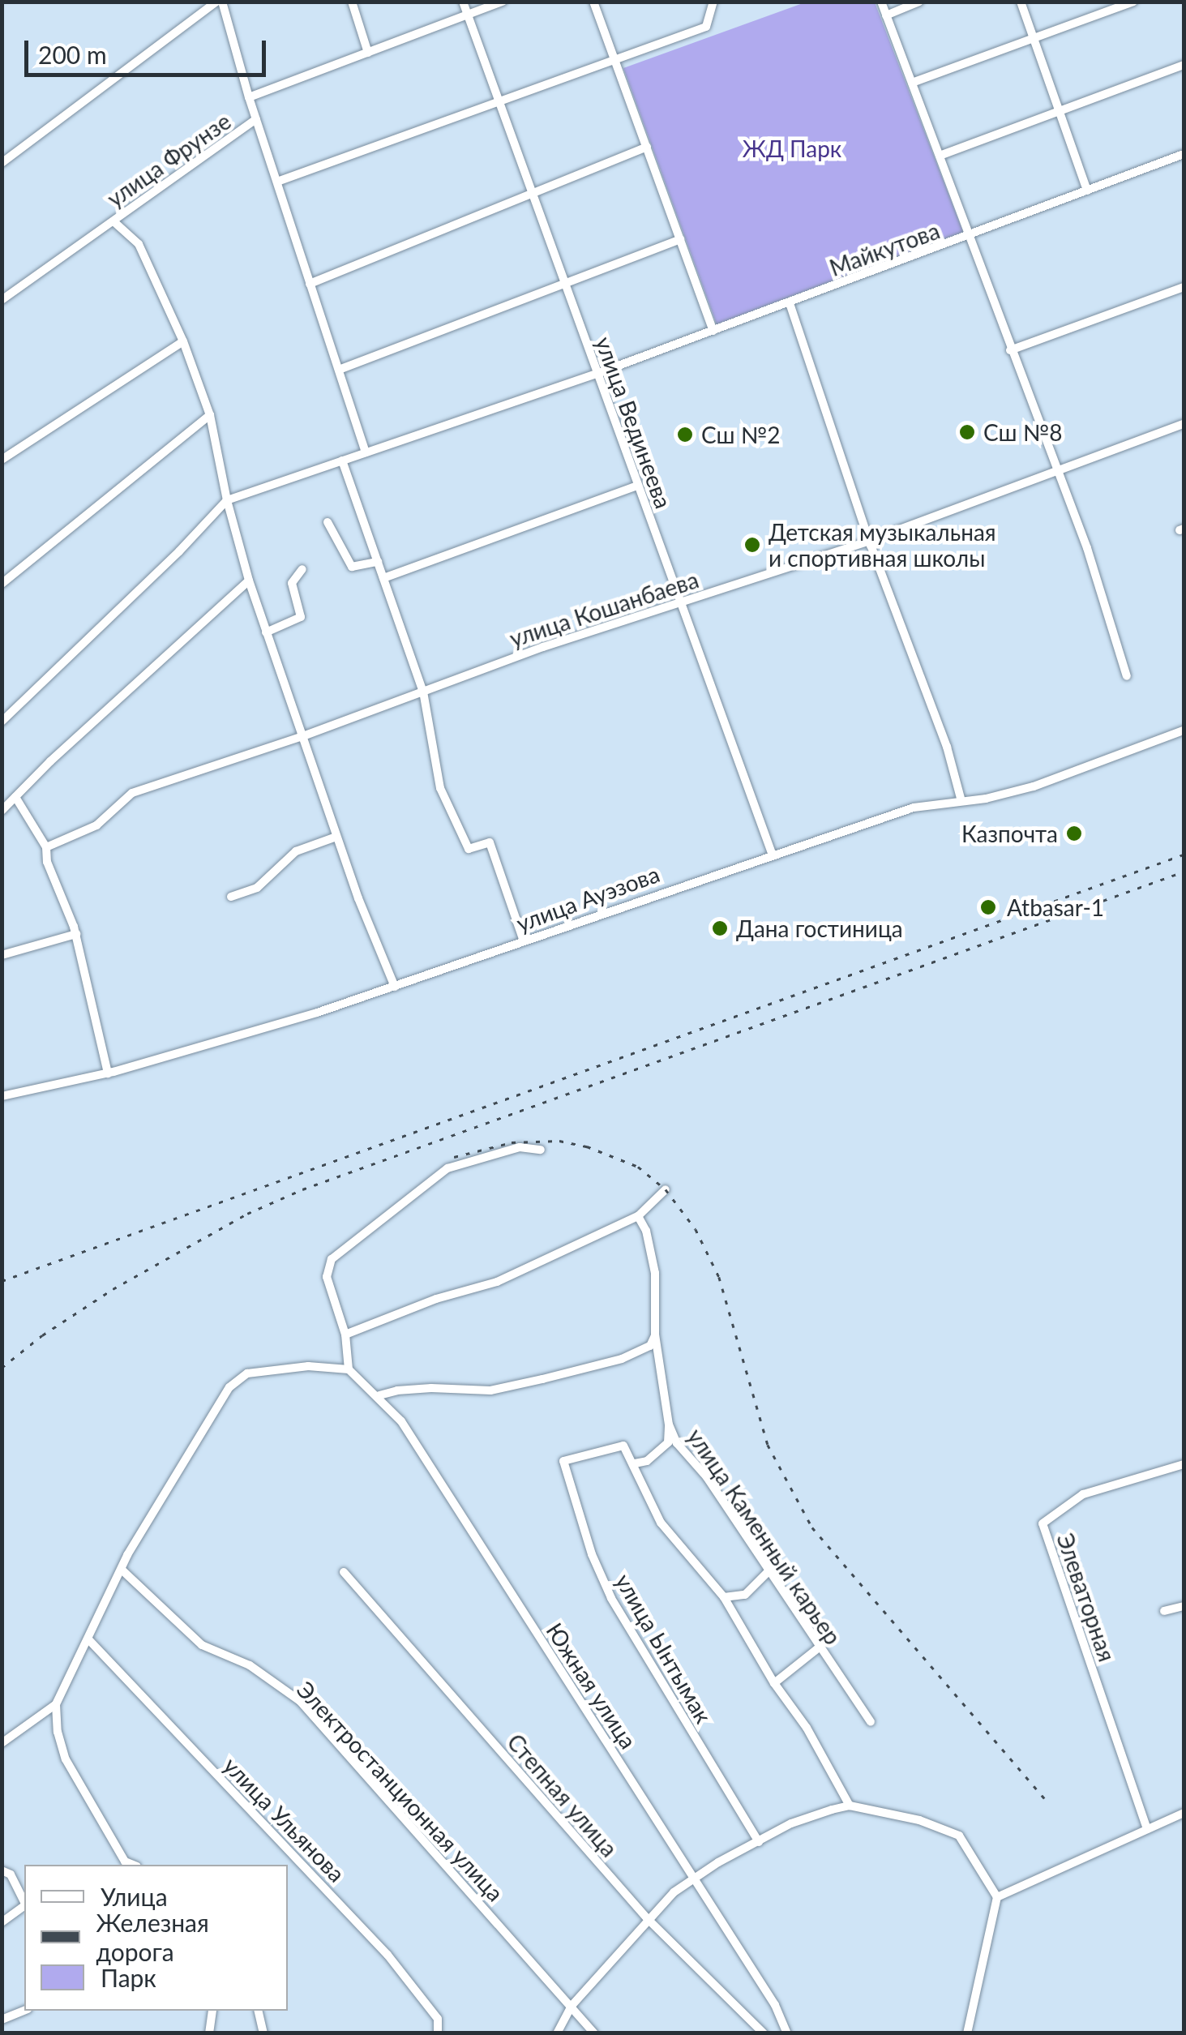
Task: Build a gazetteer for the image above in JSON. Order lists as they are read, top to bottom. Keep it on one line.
{"streets":{"street":["улица Фрунзе","Майкутова","улица Вединеева","улица Кошанбаева","улица Ауэзова","улица Каменный карьер","Элеваторная","улица Ынтымак","Южная улица","Электростанционная улица","Степная улица","улица Ульянова"]},"crossings":[["Майкутова","улица Вединеева"],["улица Вединеева","улица Кошанбаева"],["улица Вединеева","улица Ауэзова"]],"parks":["ЖД Парк"],"places":["Сш №8","Сш №2","Детская музыкальная и спортивная школы","Казпочта","Atbasar-1","Дана гостиница"],"legend":["Улица","Железная дорога","Парк"],"scale_bar":"200 m"}
